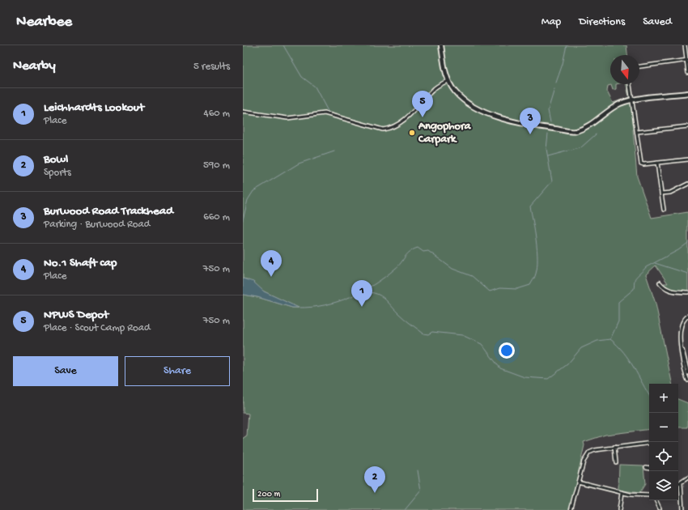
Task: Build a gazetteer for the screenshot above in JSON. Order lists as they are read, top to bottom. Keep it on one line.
{"places":["Angophora Carpark"],"scale_bar":"200 m","north":"bottom","page":{"header":"Nearbee","nav":["Map","Directions","Saved"],"heading":["Nearby","5 results"],"list":[{"mark":"1","name":"Leichhardts Lookout","note":"Place","value":"460 m"},{"mark":"2","name":"Bowl","note":"Sports","value":"590 m"},{"mark":"3","name":"Burwood Road Trackhead","note":"Parking · Burwood Road","value":"660 m"},{"mark":"4","name":"No.1 Shaft cap","note":"Place","value":"750 m"},{"mark":"5","name":"NPWS Depot","note":"Place · Scout Camp Road","value":"750 m"}],"pins":["5","3","4","1","2"],"buttons":["Save","Share"],"map_buttons":["+","−"],"scale":"200 m"}}
